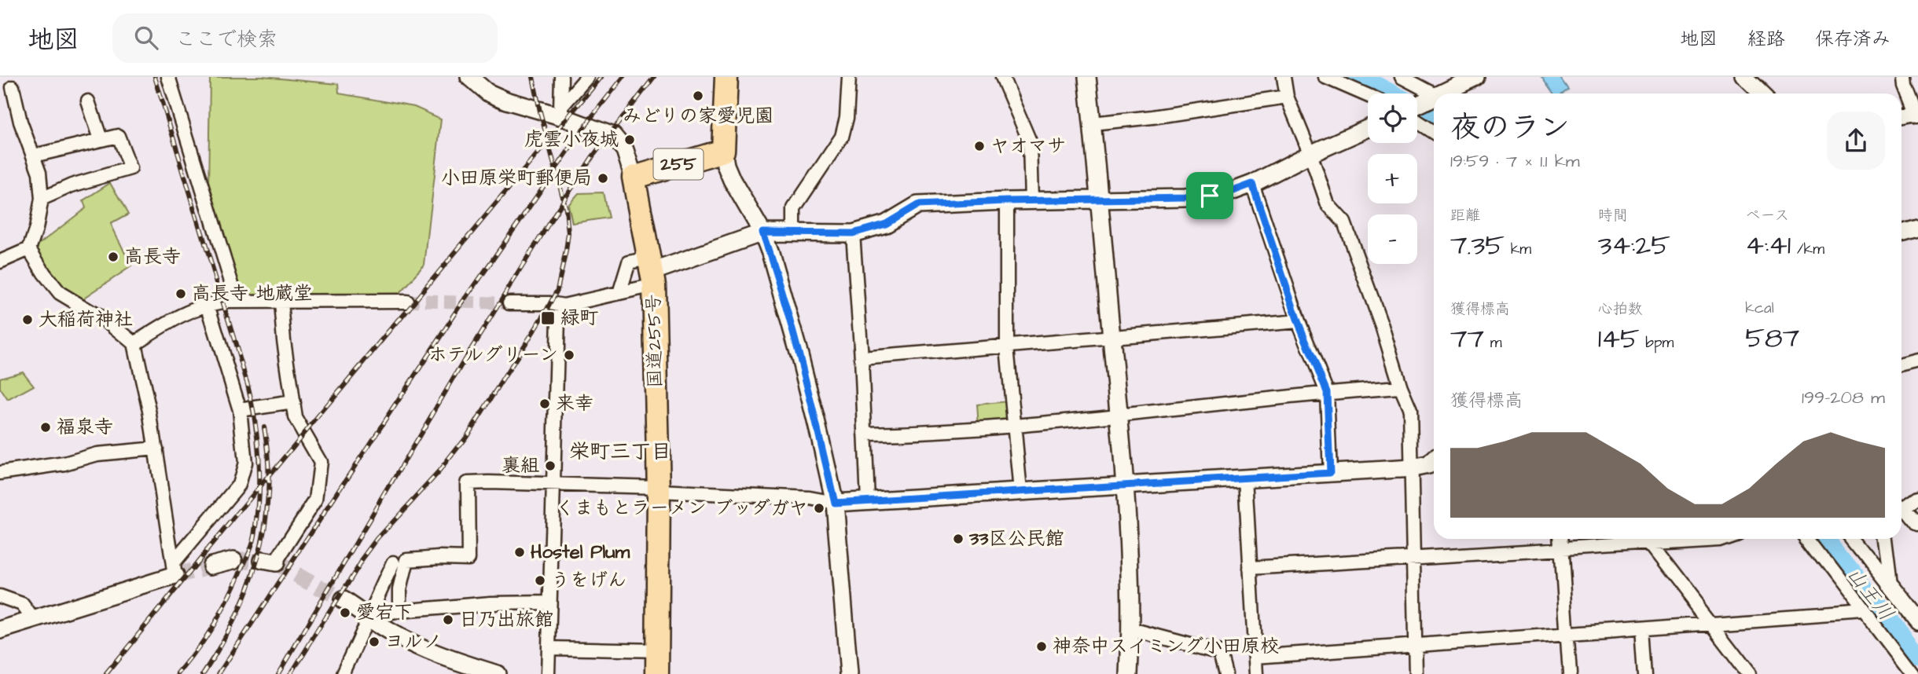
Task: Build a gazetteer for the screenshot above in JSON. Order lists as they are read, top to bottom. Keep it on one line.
{"streets":{"highway":["255","国道255号"]},"crossings":[["255","国道255号"]],"districts":["栄町三丁目"],"water":["山王川"],"places":{"other":["みどりの家愛児園","虎雲小夜城","ヤオマサ","小田原栄町郵便局","高長寺","高長寺 地蔵堂","大稲荷神社","ホテルグリーン","来幸","福泉寺","裏組","くまもとラーメン ブッダガヤ","33区公民館","Hostel Plum","うをげん","愛宕下","日乃出旅館","ヨルノ","神奈中スイミング小田原校"],"transit":["緑町"]},"page":{"header":"地図","search":"ここで検索","nav":["地図","経路","保存済み"],"map_buttons":["+","−"],"heading":["夜のラン","19:59 · 7 × 1.1 km"],"stats":[["距離","7.35 km"],["時間","34:25"],["ペース","4:41 /km"],["獲得標高","77 m"],["心拍数","145 bpm"],["kcal","587"]],"chart":["獲得標高","199–208 m"]}}
